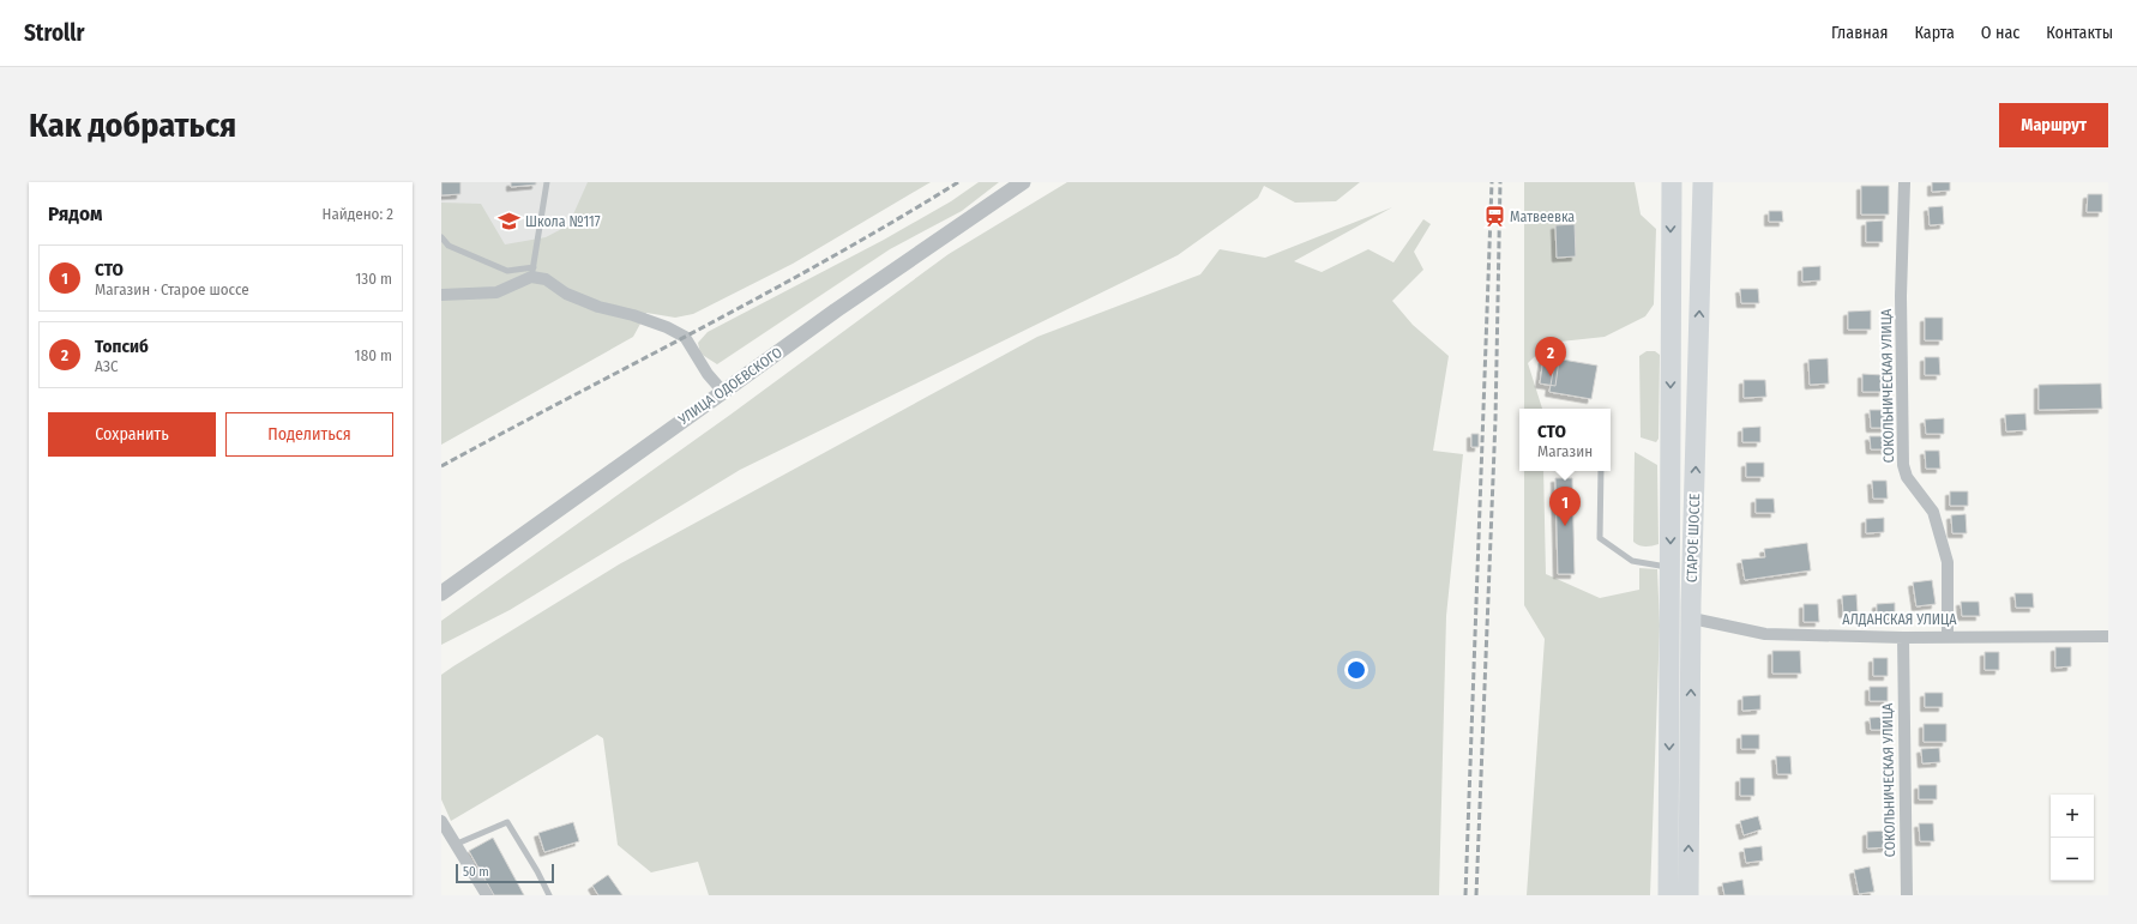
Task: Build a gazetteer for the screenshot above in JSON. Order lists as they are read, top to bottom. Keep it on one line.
{"streets":{"highway":["СТАРОЕ ШОССЕ"],"street":["УЛИЦА ОДОЕВСКОГО","СОКОЛЬНИЧЕСКАЯ УЛИЦА","АЛДАНСКАЯ УЛИЦА"]},"crossings":[["СОКОЛЬНИЧЕСКАЯ УЛИЦА","АЛДАНСКАЯ УЛИЦА"],["СТАРОЕ ШОССЕ","АЛДАНСКАЯ УЛИЦА"]],"places":{"station":["Матвеевка"],"school or university":["Школа №117"]},"scale_bar":"50 m","page":{"header":"Strollr","nav":["Главная","Карта","О нас","Контакты"],"buttons":["Маршрут",["Сохранить","Поделиться"]],"title":"Как добраться","heading":["Рядом","Найдено: 2"],"list":[{"mark":"1","name":"СТО","note":"Магазин · Старое шоссе","value":"130 m"},{"mark":"2","name":"Топсиб","note":"АЗС","value":"180 m"}],"pins":["2","1"],"popup":["СТО","Магазин"],"map_buttons":["+","−"],"scale":"50 m"}}
